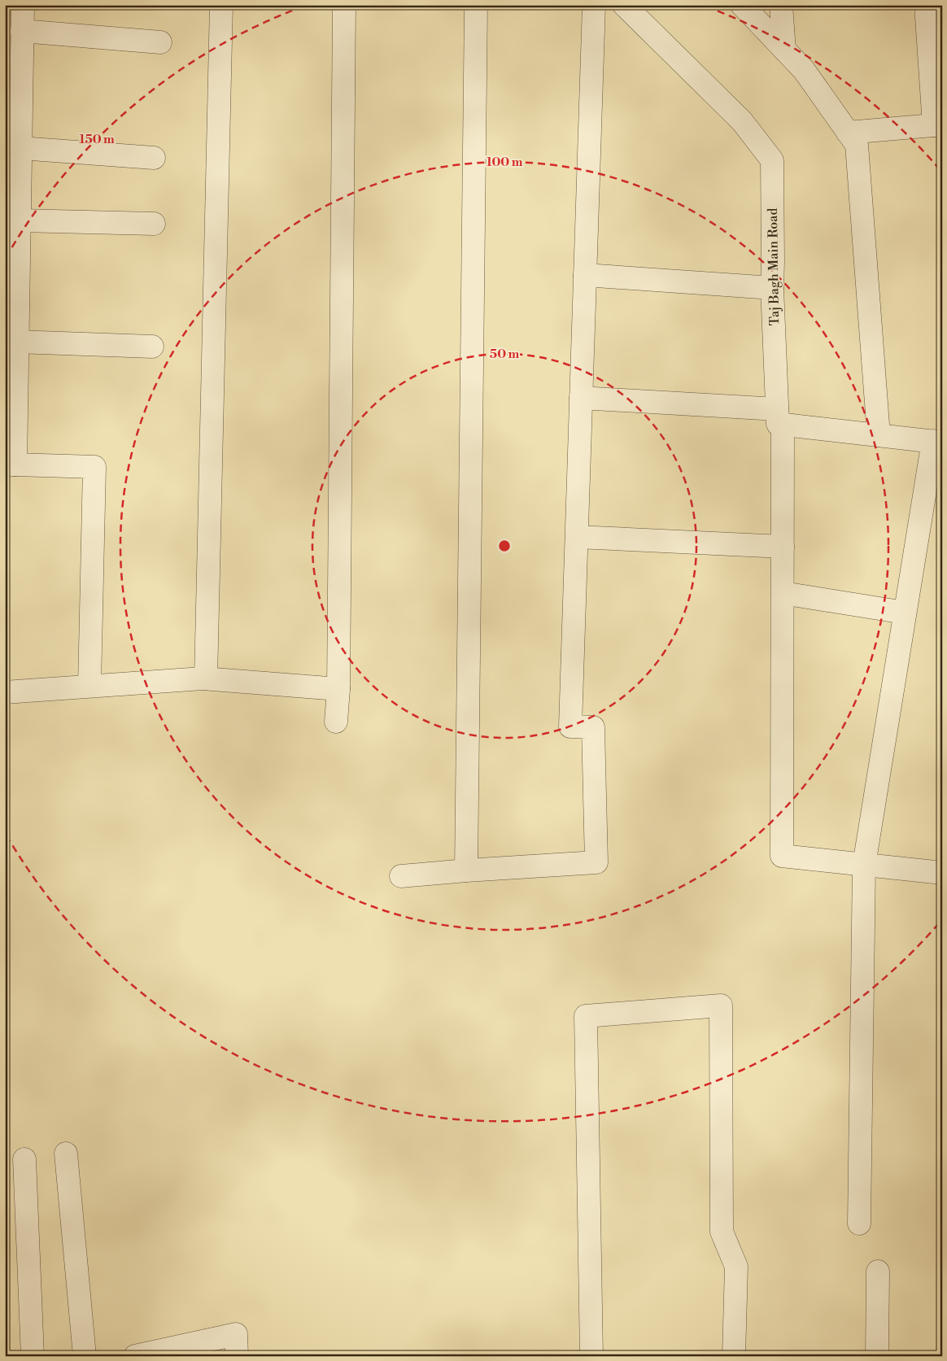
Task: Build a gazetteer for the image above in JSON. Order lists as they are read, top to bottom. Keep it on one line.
{"streets":{"street":["Taj Bagh Main Road"]},"rings":["150 m","100 m","50 m"]}
